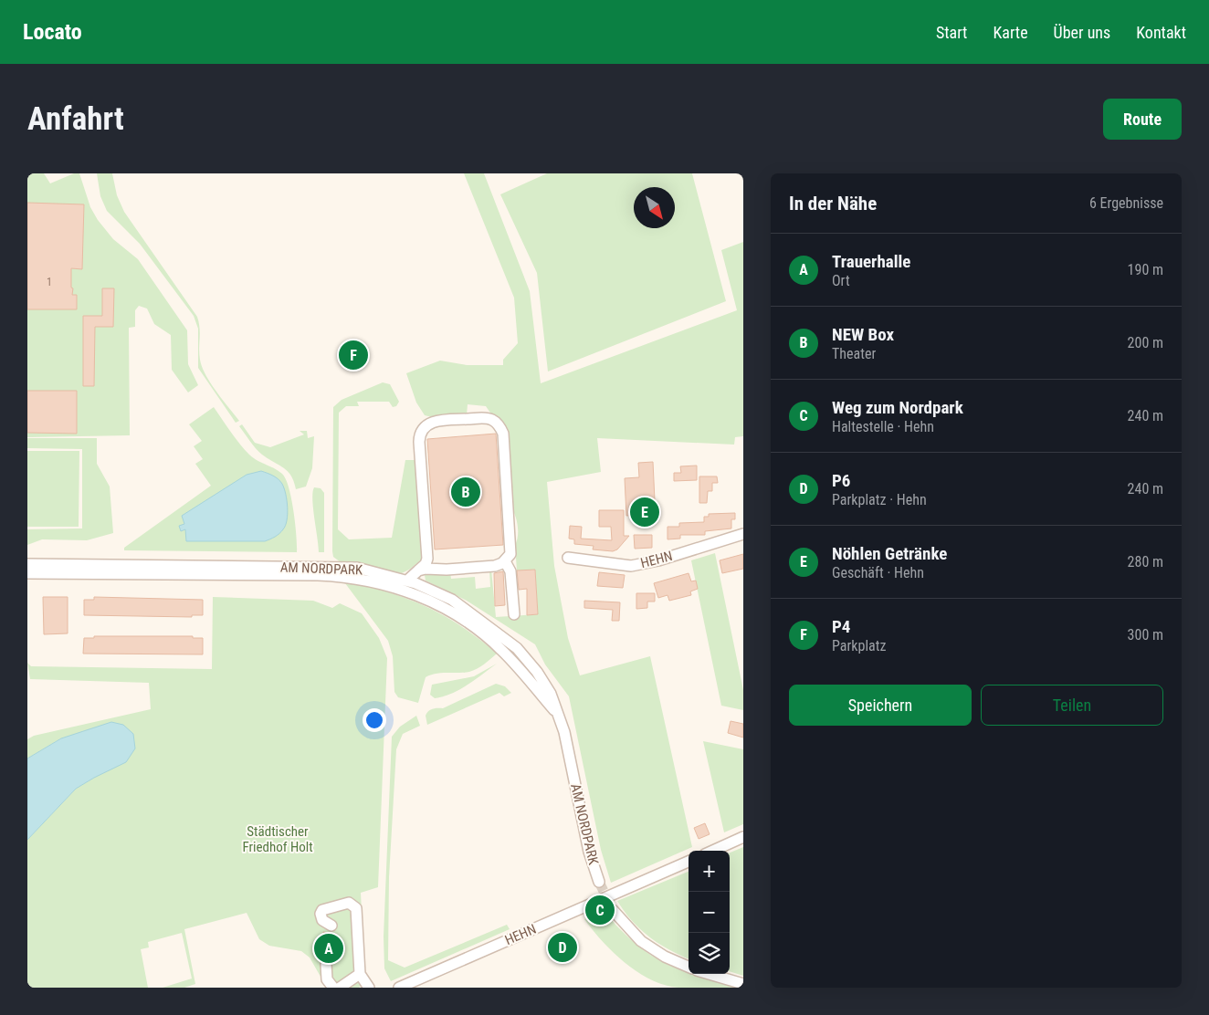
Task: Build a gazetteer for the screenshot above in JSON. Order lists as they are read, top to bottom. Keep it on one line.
{"streets":{"street":["HEHN","AM NORDPARK"]},"parks":["Städtischer Friedhof Holt"],"house_numbers":["1"],"north":"bottom right","page":{"header":"Locato","nav":["Start","Karte","Über uns","Kontakt"],"buttons":["Route",["Speichern","Teilen"]],"title":"Anfahrt","heading":["In der Nähe","6 Ergebnisse"],"list":[{"mark":"A","name":"Trauerhalle","note":"Ort","value":"190 m"},{"mark":"B","name":"NEW Box","note":"Theater","value":"200 m"},{"mark":"C","name":"Weg zum Nordpark","note":"Haltestelle · Hehn","value":"240 m"},{"mark":"D","name":"P6","note":"Parkplatz · Hehn","value":"240 m"},{"mark":"E","name":"Nöhlen Getränke","note":"Geschäft · Hehn","value":"280 m"},{"mark":"F","name":"P4","note":"Parkplatz","value":"300 m"}],"pins":["F","B","E","C","D","A"],"map_buttons":["+","−"]}}
